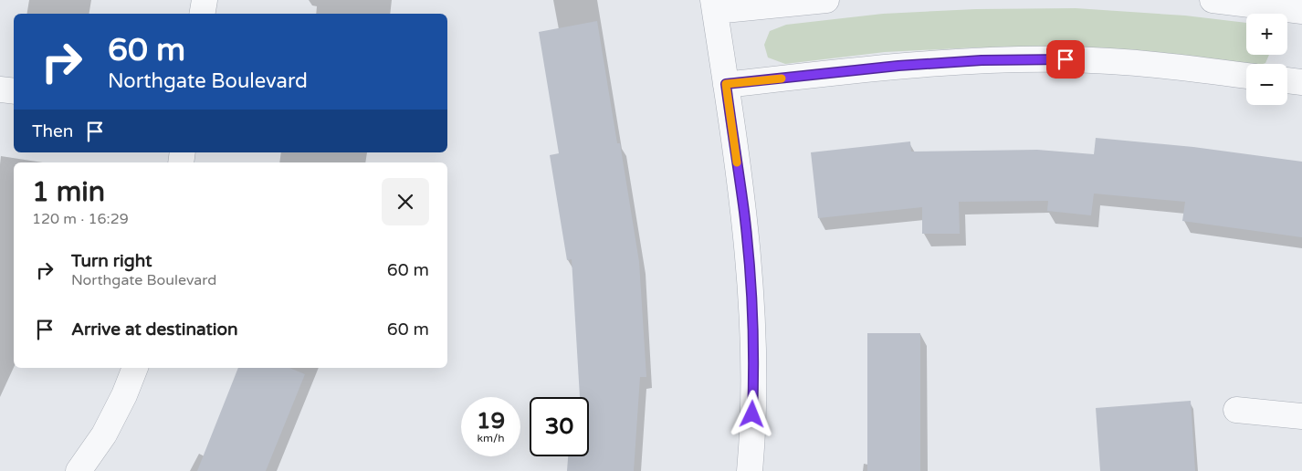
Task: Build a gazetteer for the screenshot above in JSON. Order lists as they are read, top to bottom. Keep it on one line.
{"page":{"map_buttons":["+","−"],"turn":["60 m","Northgate Boulevard"],"then":"Then","heading":["1 min","120 m · 16:29"],"list":[{"name":"Turn right","note":"Northgate Boulevard","value":"60 m"},{"name":"Arrive at destination","value":"60 m"}],"speed":"19 km/h","limit":"30"}}
